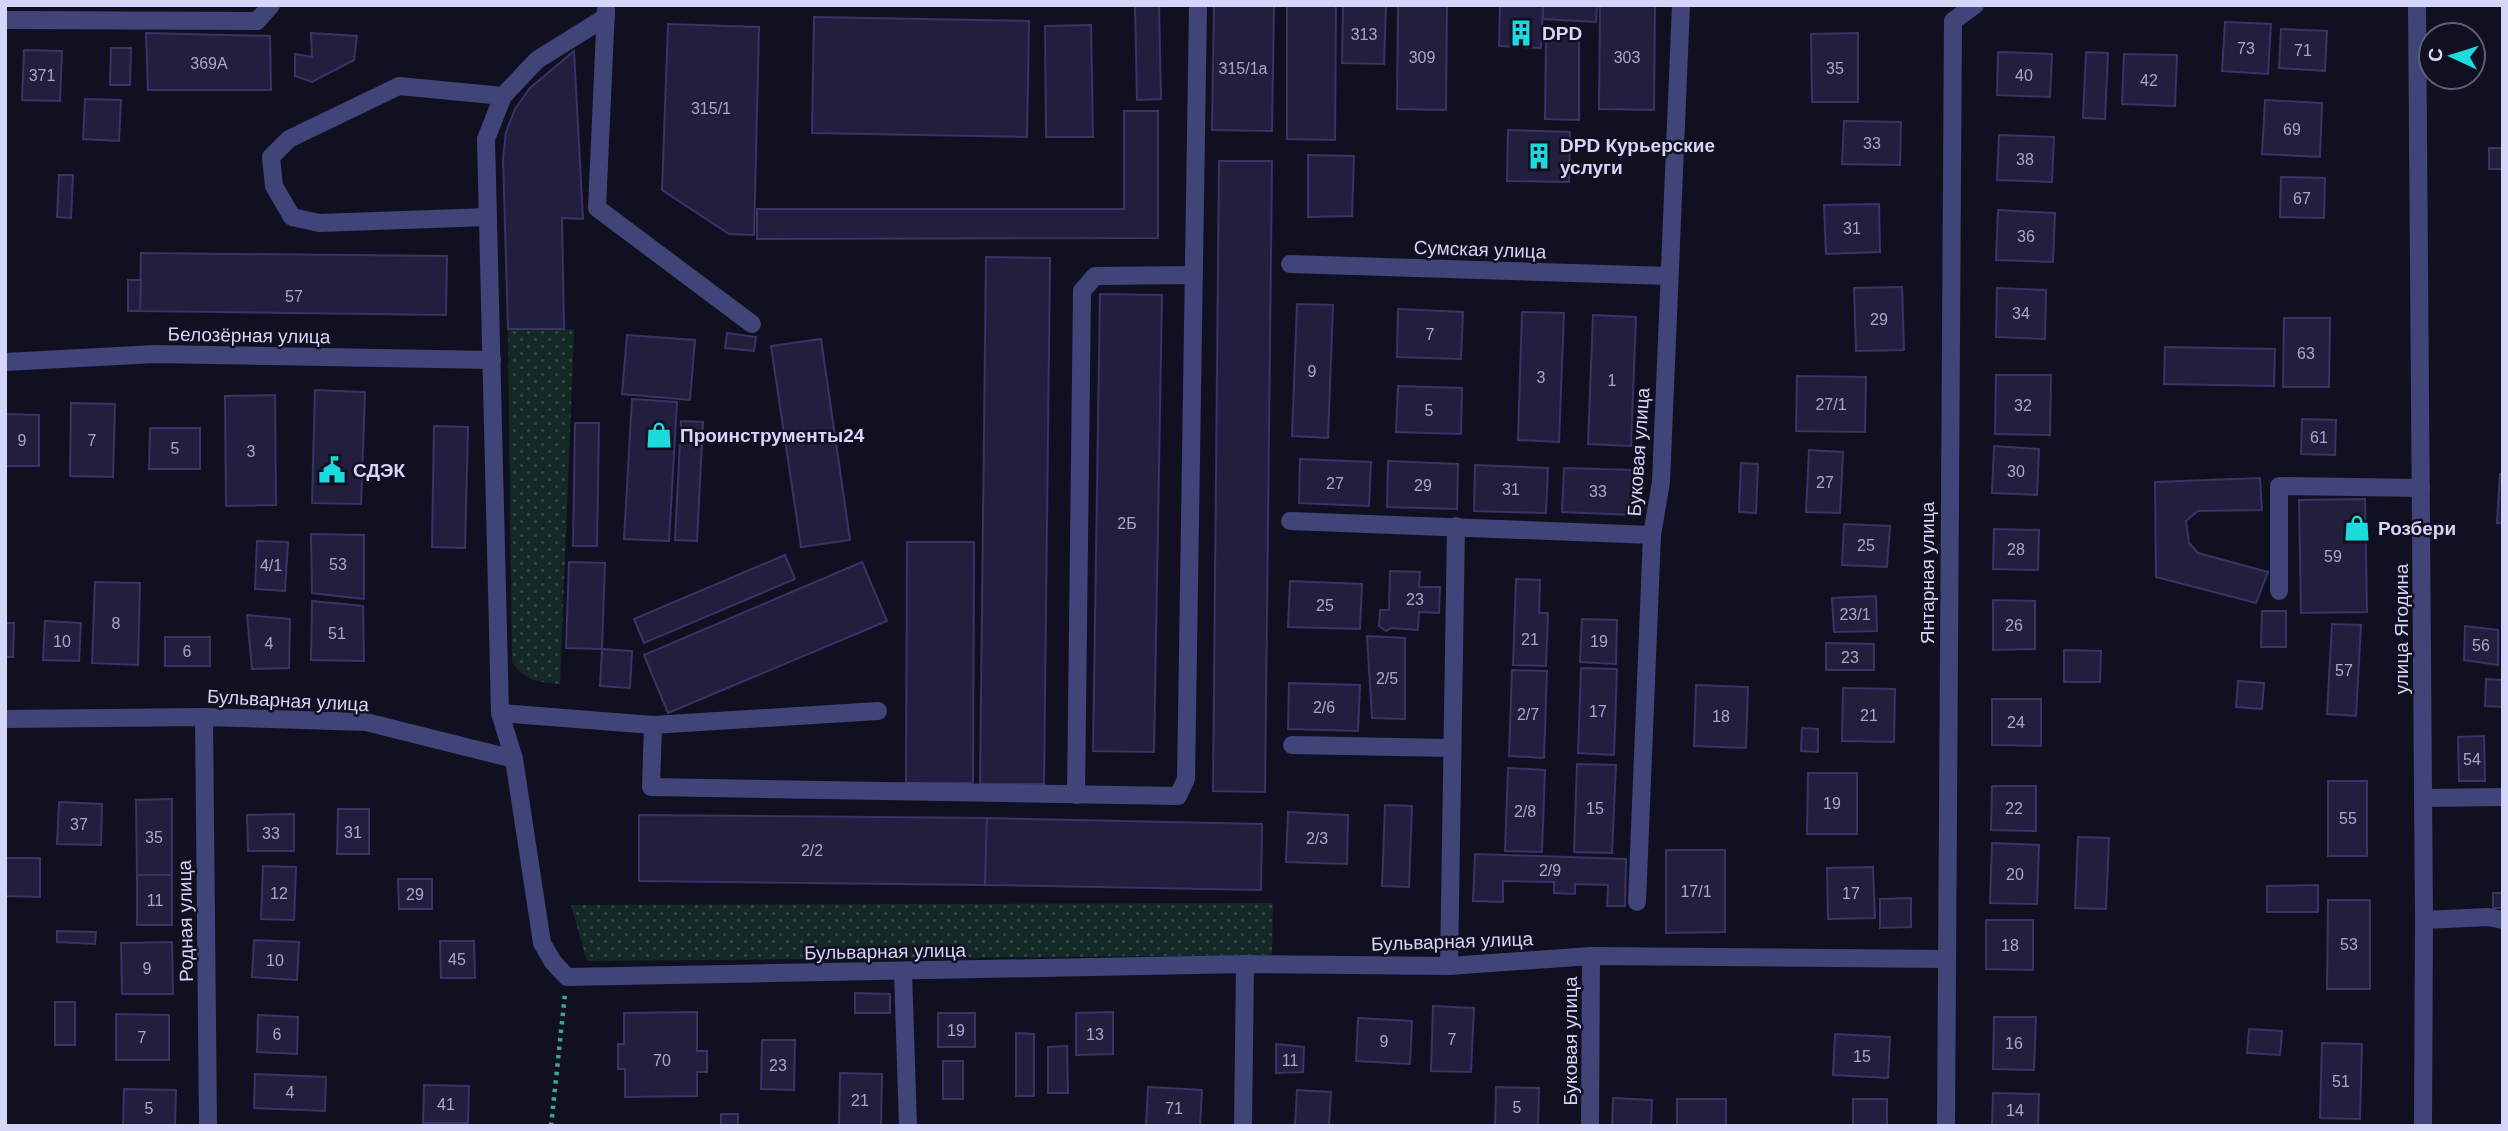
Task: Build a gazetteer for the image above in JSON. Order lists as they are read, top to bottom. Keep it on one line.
{"streets":{"street":["Сумская улица","Белозёрная улица","Буковая улица","Янтарная улица","улица Ягодина","Бульварная улица","Родная улица"]},"crossings":[["Сумская улица","Буковая улица"],["Буковая улица","Бульварная улица"],["Янтарная улица","Бульварная улица"],["Бульварная улица","Родная улица"]],"places":{"building":["DPD","DPD Курьерские услуги"],"shop":["Проинструменты24","Розбери"],"public building":["СДЭК"]},"house_numbers":["313","73","71","309","303","369А","315/1а","35","371","40","42","315/1","69","33","38","67","31","36","57","34","29","7","63","9","3","1","27/1","32","5","61","9","7","5","3","30","27","27","29","31","33","2Б","25","28","59","53","4/1","23","25","23/1","8","26","51","21","10","19","4","56","6","23","57","2/5","2/6","17","2/7","21","18","24","54","19","15","22","2/8","55","37","31","33","35","2/3","2/2","2/9","20","17/1","12","17","29","11","53","18","45","10","9","19","6","13","7","7","9","16","15","70","11","23","51","4","21","41","5","5","71","14"],"north":"left"}
